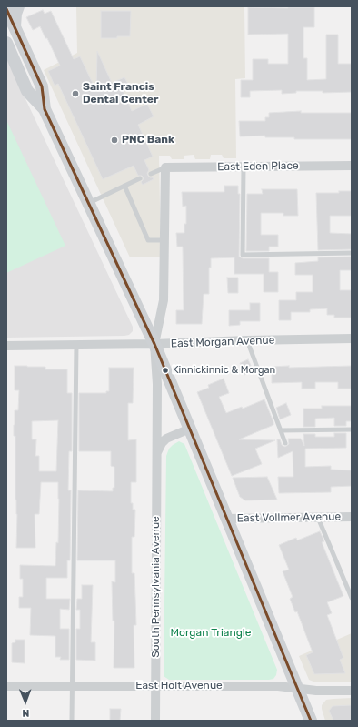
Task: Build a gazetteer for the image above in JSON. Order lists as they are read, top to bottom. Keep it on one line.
{"streets":{"street":["East Eden Place","East Morgan Avenue","East Vollmer Avenue","South Pennsylvania Avenue","East Holt Avenue"]},"crossings":[["East Eden Place","South Pennsylvania Avenue"],["East Morgan Avenue","South Pennsylvania Avenue"],["South Pennsylvania Avenue","East Holt Avenue"]],"parks":["Morgan Triangle"],"places":["Saint Francis Dental Center","PNC Bank","Kinnickinnic & Morgan"],"north":"bottom"}
